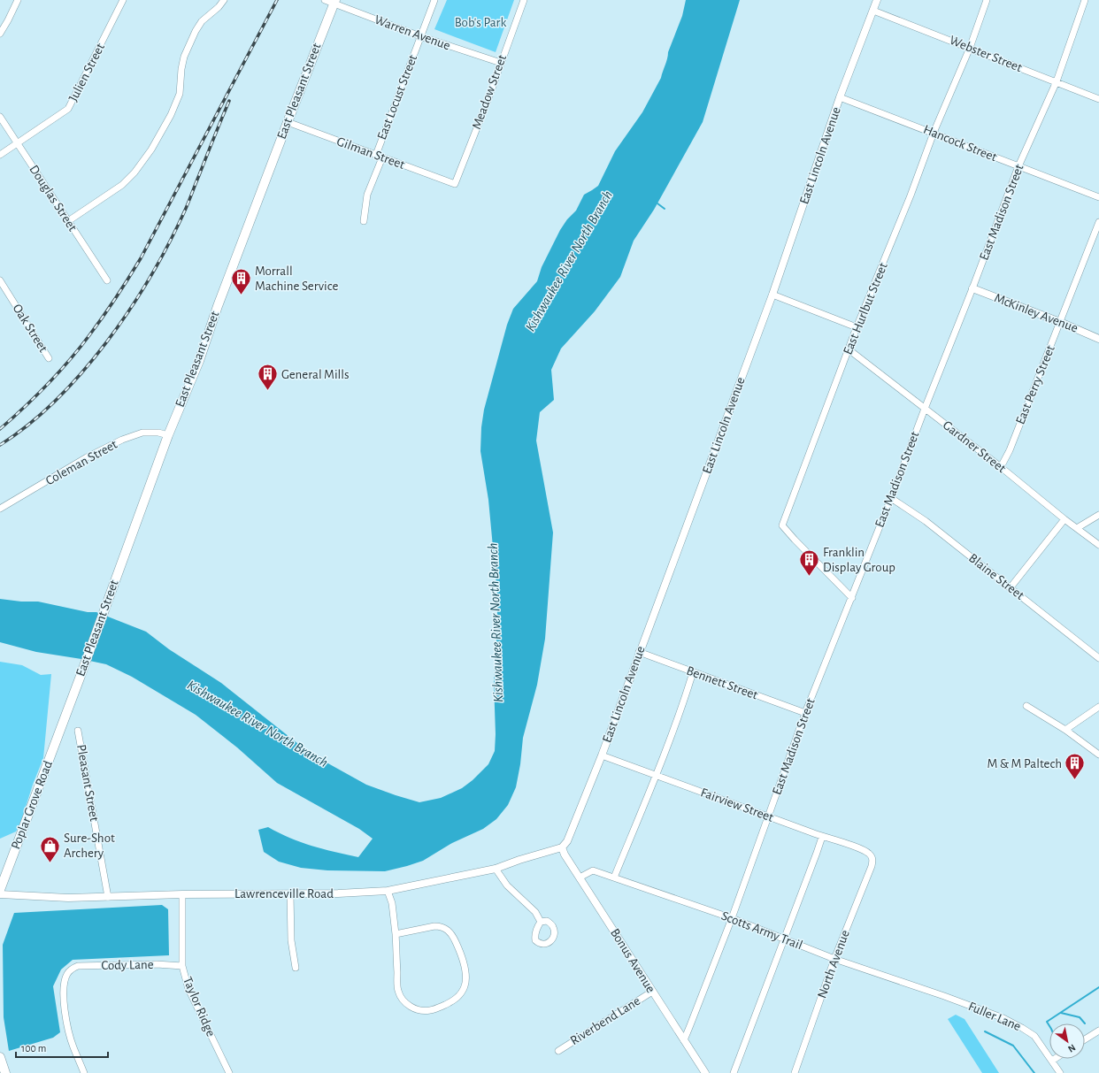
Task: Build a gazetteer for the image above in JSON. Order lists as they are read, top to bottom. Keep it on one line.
{"streets":{"main road":["East Pleasant Street","Poplar Grove Road"],"street":["Warren Avenue","Webster Street","Julien Street","Meadow Street","East Locust Street","Hancock Street","Gilman Street","East Lincoln Avenue","Douglas Street","East Madison Street","East Hurlbut Street","McKinley Avenue","Oak Street","East Perry Street","Gardner Street","Coleman Street","Blaine Street","Bennett Street","Pleasant Street","Fairview Street","Lawrenceville Road","Scotts Army Trail","Bonus Avenue","North Avenue","Cody Lane","Taylor Ridge","Fuller Lane","Riverbend Lane"]},"crossings":[["Warren Avenue","East Pleasant Street"],["Warren Avenue","Meadow Street"],["Warren Avenue","East Locust Street"],["Webster Street","East Lincoln Avenue"],["Webster Street","East Madison Street"],["Webster Street","East Hurlbut Street"],["Julien Street","Douglas Street"],["East Pleasant Street","Gilman Street"],["East Pleasant Street","Coleman Street"],["East Pleasant Street","Poplar Grove Road"],["Meadow Street","Gilman Street"],["East Locust Street","Gilman Street"],["Hancock Street","East Lincoln Avenue"],["Hancock Street","East Madison Street"],["Hancock Street","East Hurlbut Street"],["East Lincoln Avenue","Bennett Street"],["East Lincoln Avenue","Fairview Street"],["East Lincoln Avenue","Lawrenceville Road"],["East Lincoln Avenue","Bonus Avenue"],["East Madison Street","East Hurlbut Street"],["East Madison Street","McKinley Avenue"],["East Madison Street","Gardner Street"],["East Madison Street","Blaine Street"],["East Madison Street","Bennett Street"],["East Madison Street","Fairview Street"],["East Madison Street","Scotts Army Trail"],["East Madison Street","Bonus Avenue"],["East Hurlbut Street","Gardner Street"],["McKinley Avenue","East Perry Street"],["East Perry Street","Gardner Street"],["Pleasant Street","Lawrenceville Road"],["Fairview Street","North Avenue"],["Lawrenceville Road","Bonus Avenue"],["Lawrenceville Road","Taylor Ridge"],["Scotts Army Trail","Bonus Avenue"],["Scotts Army Trail","North Avenue"],["Scotts Army Trail","Fuller Lane"],["Bonus Avenue","Riverbend Lane"],["Cody Lane","Taylor Ridge"]],"water":["Kishwaukee River North Branch"],"parks":["Bob's Park"],"places":{"building":["Morrall Machine Service","General Mills","Franklin Display Group","M & M Paltech"],"shop":["Sure-Shot Archery"]},"scale_bar":"100 m","north":"bottom right"}
